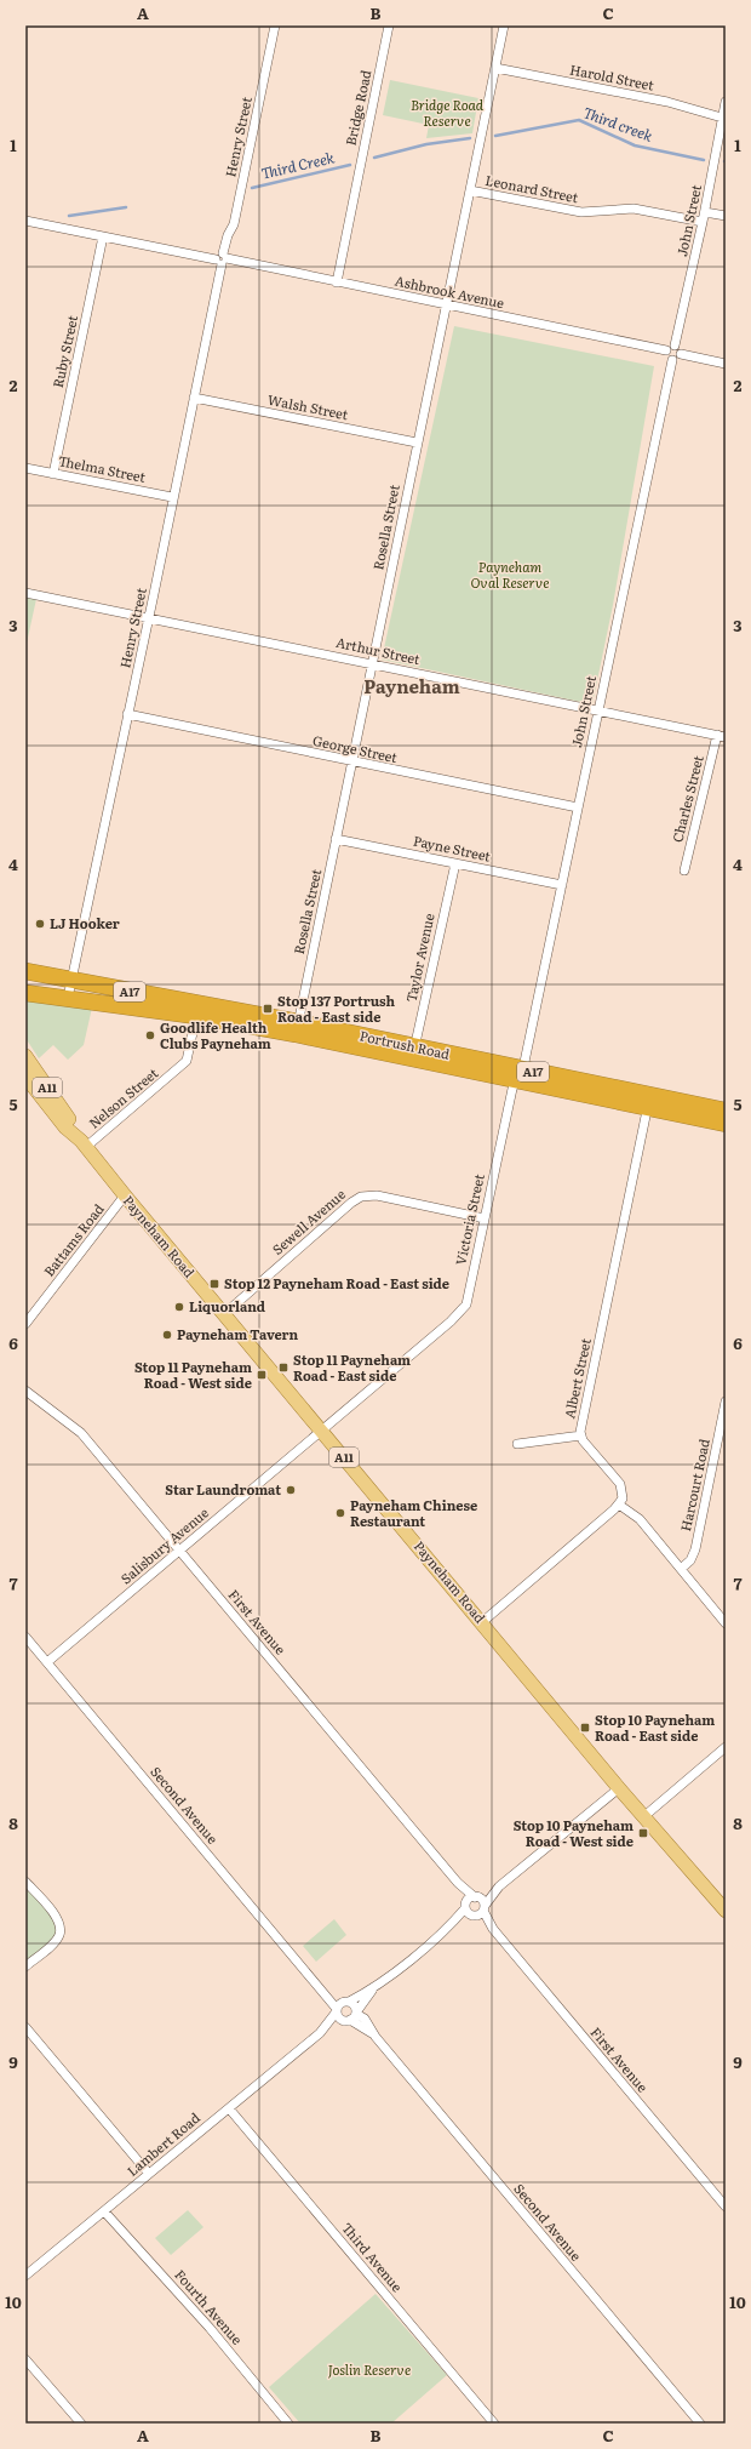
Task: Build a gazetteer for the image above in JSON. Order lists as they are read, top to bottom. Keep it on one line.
{"streets":{"highway":["A17","Portrush Road"],"main road":["A11","Payneham Road"],"street":["Harold Street","Bridge Road","Henry Street","Leonard Street","John Street","Ashbrook Avenue","Ruby Street","Walsh Street","Thelma Street","Rosella Street","Arthur Street","George Street","Charles Street","Payne Street","Taylor Avenue","Nelson Street","Victoria Street","Sewell Avenue","Battams Road","Albert Street","Harcourt Road","Salisbury Avenue","First Avenue","Second Avenue","Lambert Road","Third Avenue","Fourth Avenue"]},"crossings":[["Harold Street","John Street"],["Harold Street","Rosella Street"],["Bridge Road","Ashbrook Avenue"],["Henry Street","Ashbrook Avenue"],["Henry Street","Walsh Street"],["Henry Street","Thelma Street"],["Henry Street","Arthur Street"],["Henry Street","George Street"],["Henry Street","Portrush Road"],["Leonard Street","John Street"],["Leonard Street","Rosella Street"],["John Street","Ashbrook Avenue"],["John Street","Arthur Street"],["John Street","George Street"],["John Street","Payne Street"],["John Street","Portrush Road"],["John Street","Victoria Street"],["Ashbrook Avenue","Ruby Street"],["Ashbrook Avenue","Rosella Street"],["Ruby Street","Thelma Street"],["Walsh Street","Rosella Street"],["Rosella Street","Arthur Street"],["Rosella Street","George Street"],["Rosella Street","Payne Street"],["Rosella Street","Portrush Road"],["Arthur Street","Charles Street"],["Payne Street","Taylor Avenue"],["Taylor Avenue","Portrush Road"],["Portrush Road","Nelson Street"],["Portrush Road","Victoria Street"],["Portrush Road","Albert Street"],["Nelson Street","Payneham Road"],["Victoria Street","Sewell Avenue"],["Victoria Street","Payneham Road"],["Victoria Street","Salisbury Avenue"],["Sewell Avenue","Payneham Road"],["Payneham Road","Battams Road"],["Payneham Road","Salisbury Avenue"],["Salisbury Avenue","First Avenue"],["Salisbury Avenue","Second Avenue"],["First Avenue","Lambert Road"],["Second Avenue","Lambert Road"],["Lambert Road","Third Avenue"],["Lambert Road","Fourth Avenue"]],"districts":["Payneham"],"water":["Third creek","Third Creek"],"parks":["Bridge Road Reserve","Payneham Oval Reserve","Joslin Reserve"],"places":{"other":["LJ Hooker","Goodlife Health Clubs Payneham","Liquorland","Payneham Tavern","Star Laundromat","Payneham Chinese Restaurant"],"transit":["Stop 137 Portrush Road - East side","Stop 12 Payneham Road - East side","Stop 11 Payneham Road - East side","Stop 11 Payneham Road - West side","Stop 10 Payneham Road - East side","Stop 10 Payneham Road - West side"]},"grid":{"columns":["A","B","C"],"rows":["1","2","3","4","5","6","7","8","9","10"]}}
